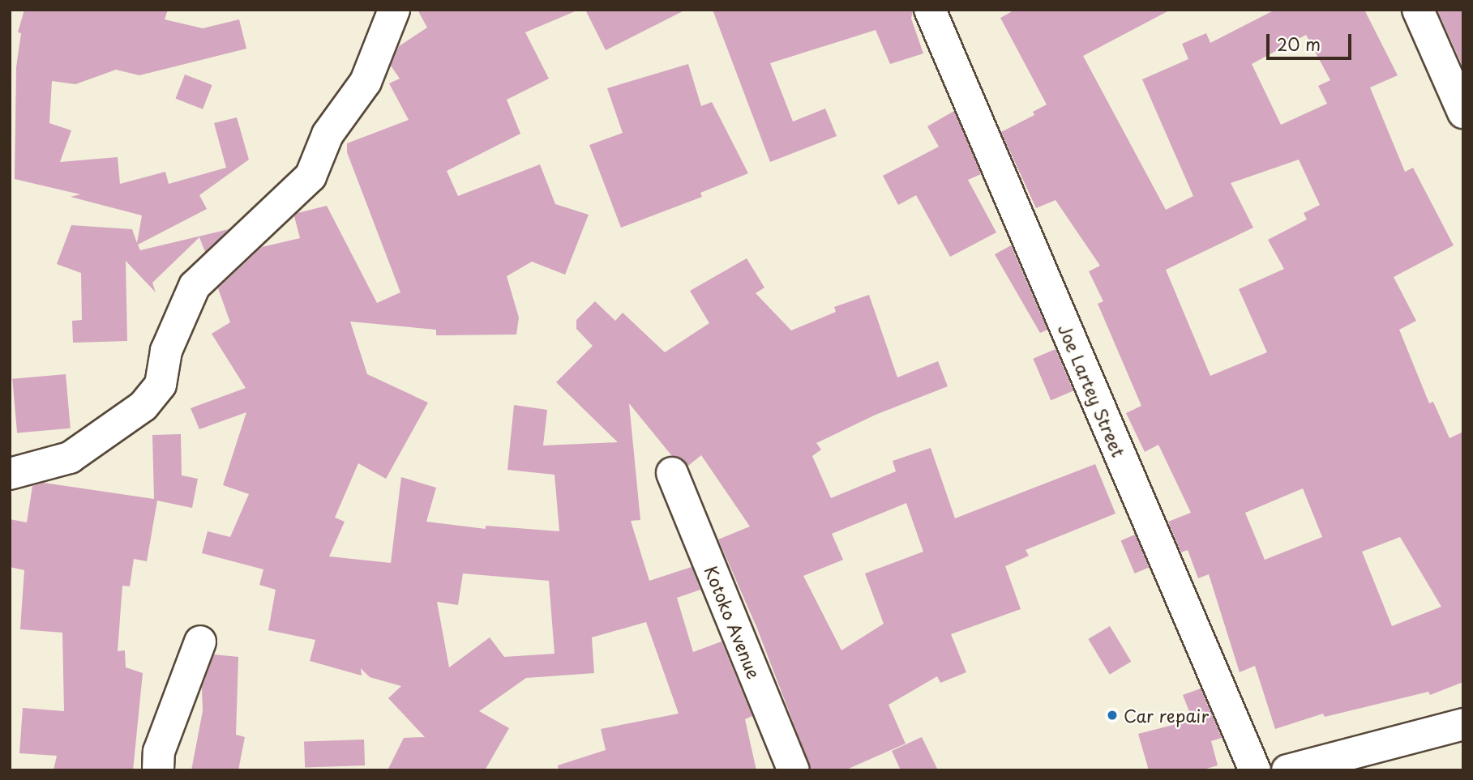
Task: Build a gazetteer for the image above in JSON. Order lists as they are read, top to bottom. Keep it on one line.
{"streets":{"street":["Joe Lartey Street","Kotoko Avenue"]},"places":["Car repair"],"scale_bar":"20 m"}
